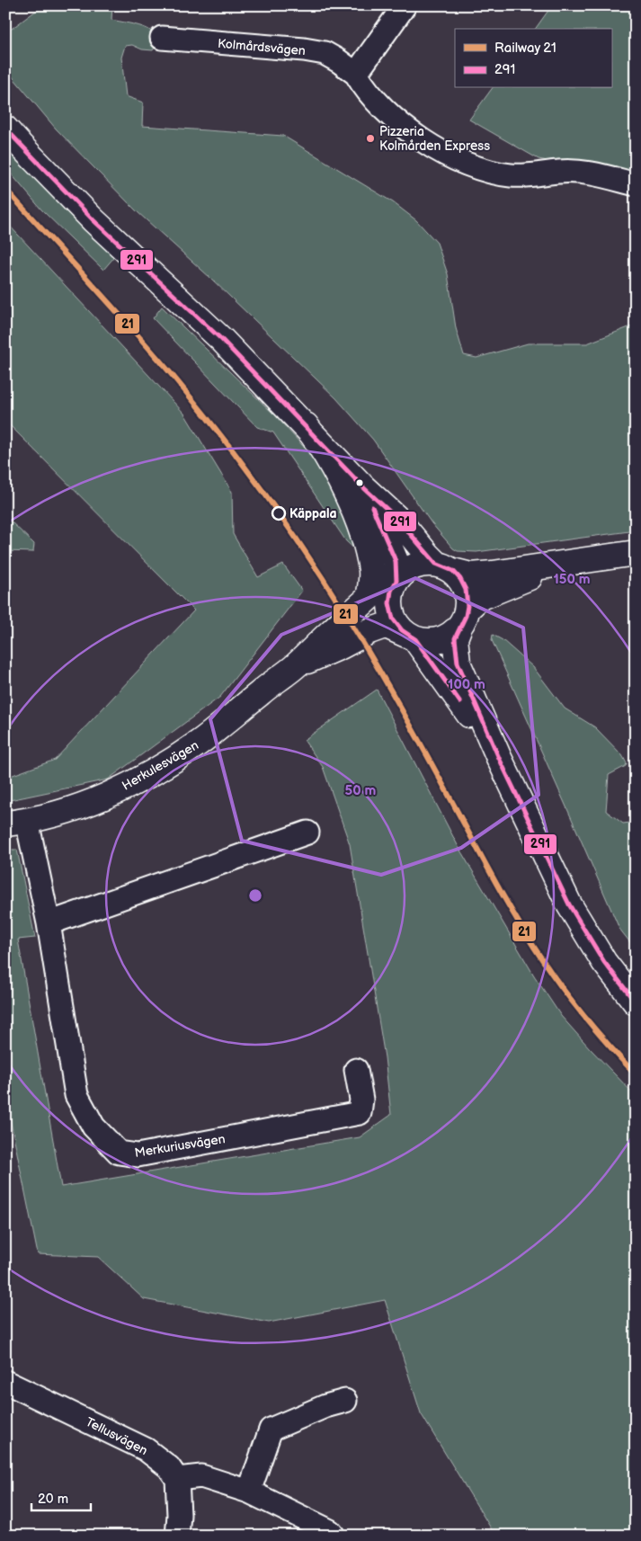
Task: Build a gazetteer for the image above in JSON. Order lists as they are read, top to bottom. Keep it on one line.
{"streets":{"main road":["Herkulesvägen"],"street":["Kolmårdsvägen","Merkuriusvägen","Tellusvägen"]},"crossings":[["Herkulesvägen","Merkuriusvägen"]],"places":["Pizzeria Kolmården Express","Käppala"],"lines":["transit line 291","rail line 21"],"legend":["Railway 21","291"],"scale_bar":"20 m","rings":["150 m","100 m","50 m"]}
